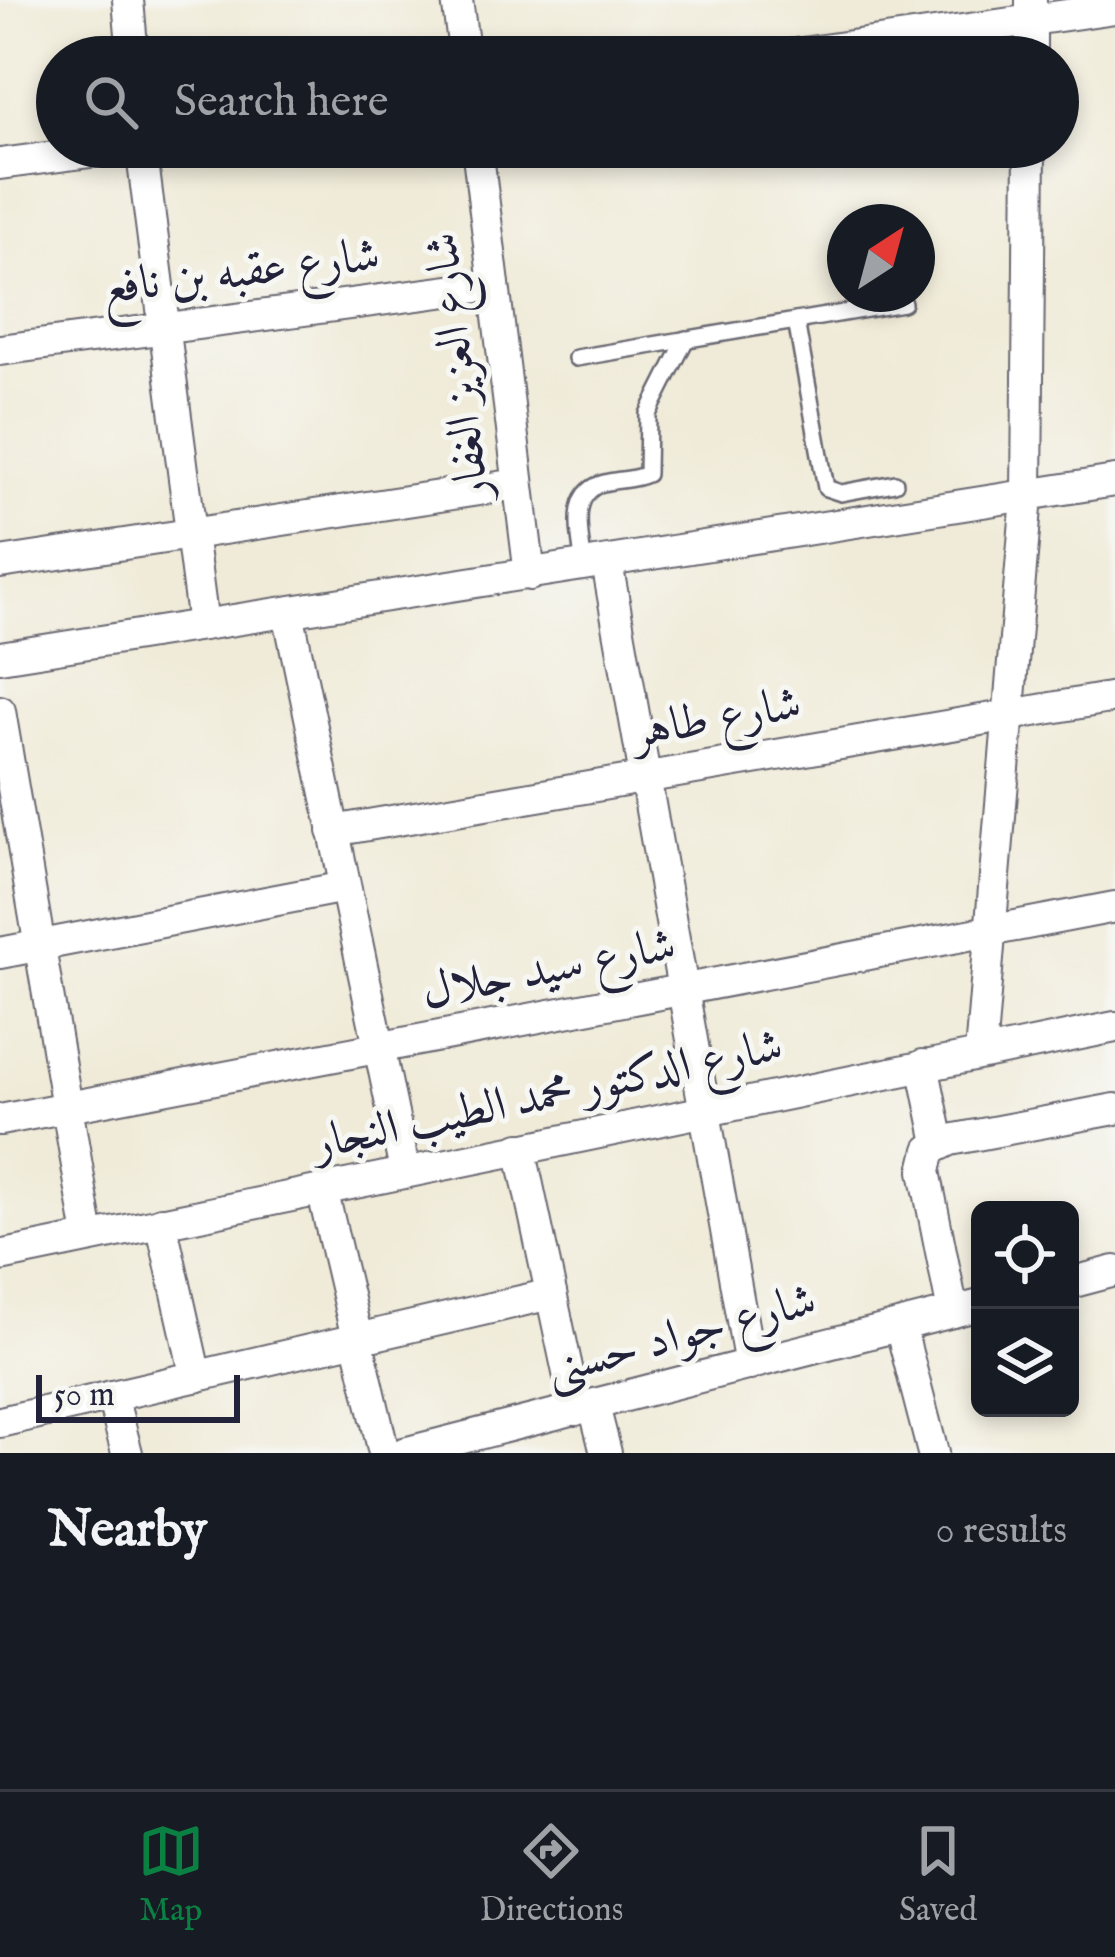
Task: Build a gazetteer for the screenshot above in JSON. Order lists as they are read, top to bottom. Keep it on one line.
{"streets":{"street":["شارع عقبه بن نافع","شارع العزيز الغفار","شارع طاهر","شارع سيد جلال","شارع الدكتور محمد الطيب النجار","شارع جواد حسنى"]},"crossings":[["شارع عقبه بن نافع","شارع العزيز الغفار"]],"scale_bar":"50 m","north":"top right","page":{"search":"Search here","scale":"50 m","heading":["Nearby","0 results"],"nav":["Map","Directions","Saved"]}}
